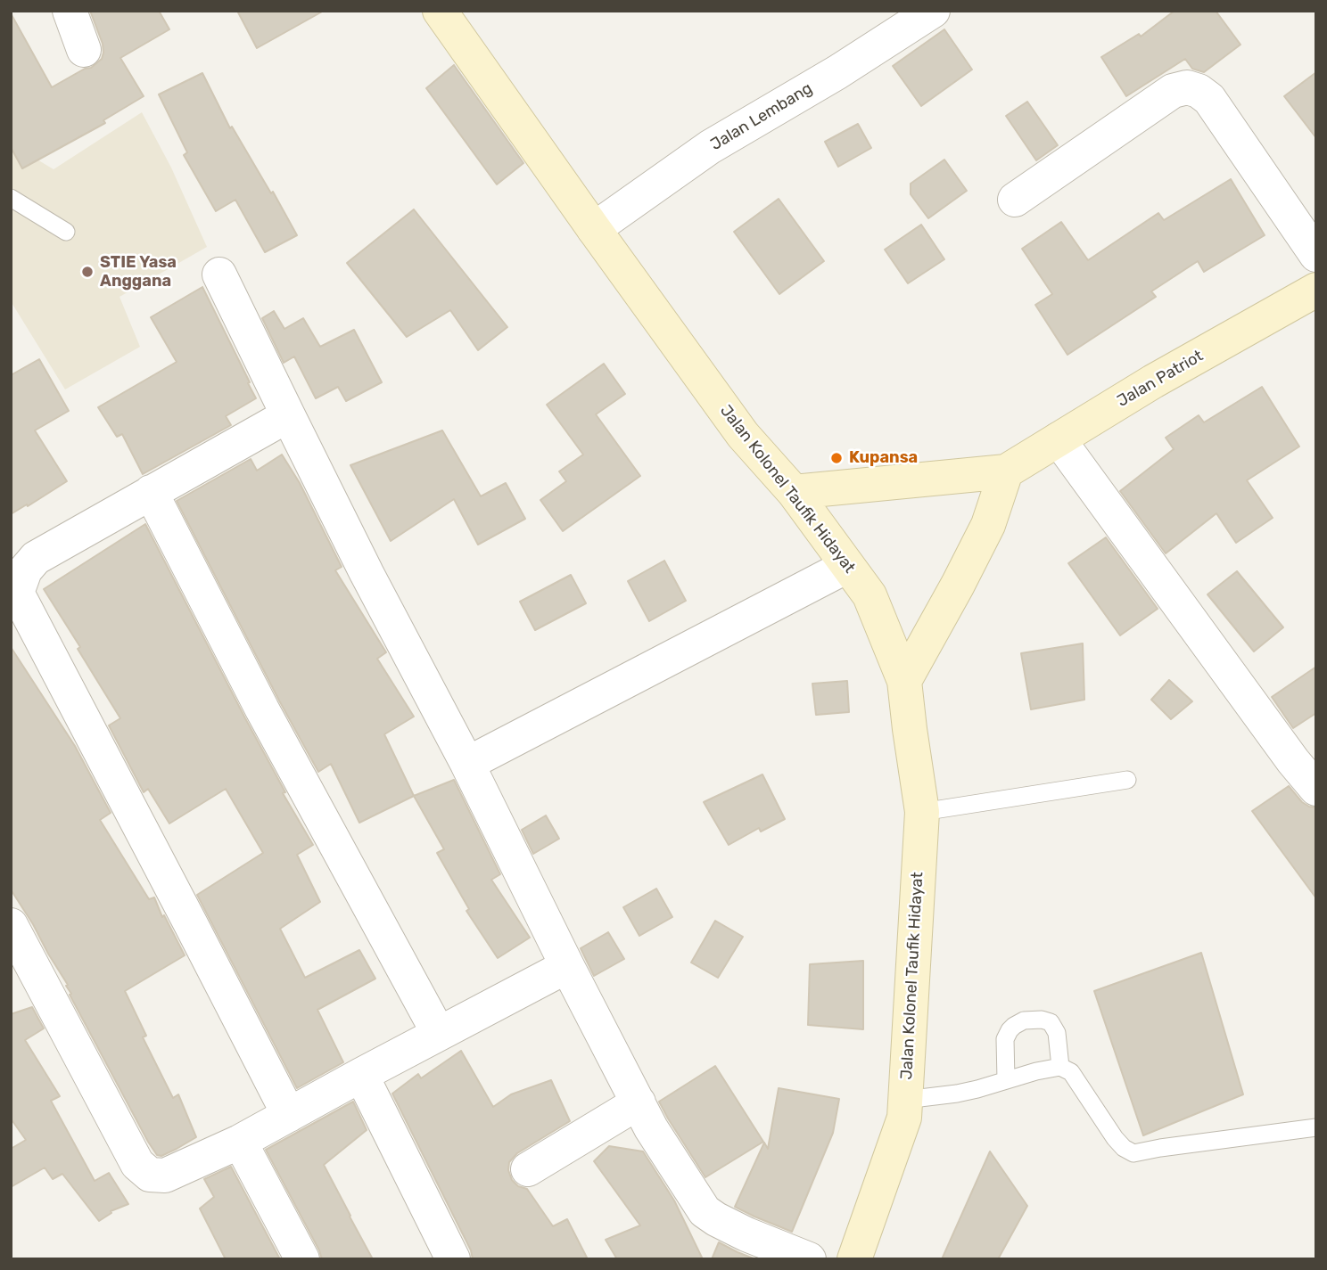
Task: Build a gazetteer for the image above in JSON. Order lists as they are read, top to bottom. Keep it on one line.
{"streets":{"main road":["Jalan Patriot","Jalan Kolonel Taufik Hidayat"],"street":["Jalan Lembang"]},"crossings":[["Jalan Lembang","Jalan Kolonel Taufik Hidayat"],["Jalan Patriot","Jalan Kolonel Taufik Hidayat"]],"places":["STIE Yasa Anggana","Kupansa"]}
